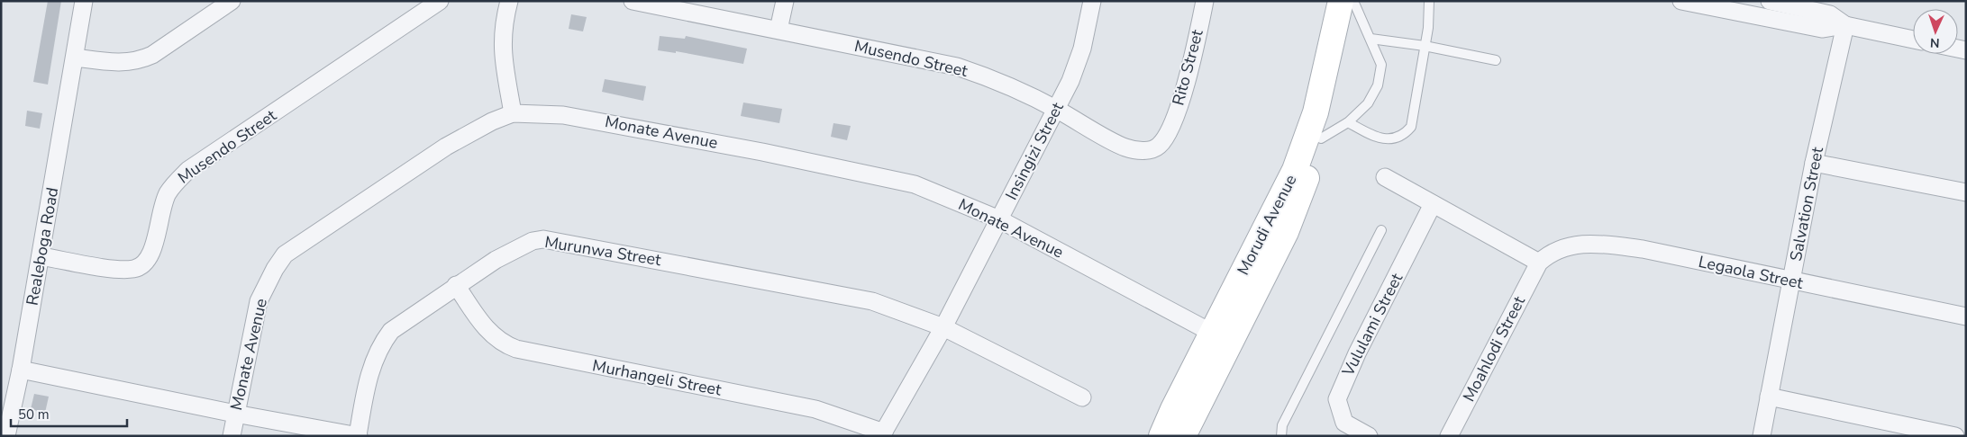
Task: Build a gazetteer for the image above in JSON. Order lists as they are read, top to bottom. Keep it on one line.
{"streets":{"street":["Musendo Street","Rito Street","Monate Avenue","Insingizi Street","Salvation Street","Morudi Avenue","Realeboga Road","Murunwa Street","Legaola Street","Vululami Street","Moahlodi Street","Murhangeli Street"]},"crossings":[["Musendo Street","Rito Street"],["Musendo Street","Insingizi Street"],["Musendo Street","Realeboga Road"],["Monate Avenue","Insingizi Street"],["Monate Avenue","Morudi Avenue"],["Insingizi Street","Murunwa Street"],["Insingizi Street","Murhangeli Street"],["Salvation Street","Legaola Street"],["Murunwa Street","Murhangeli Street"],["Legaola Street","Moahlodi Street"]],"scale_bar":"50 m","north":"bottom"}
